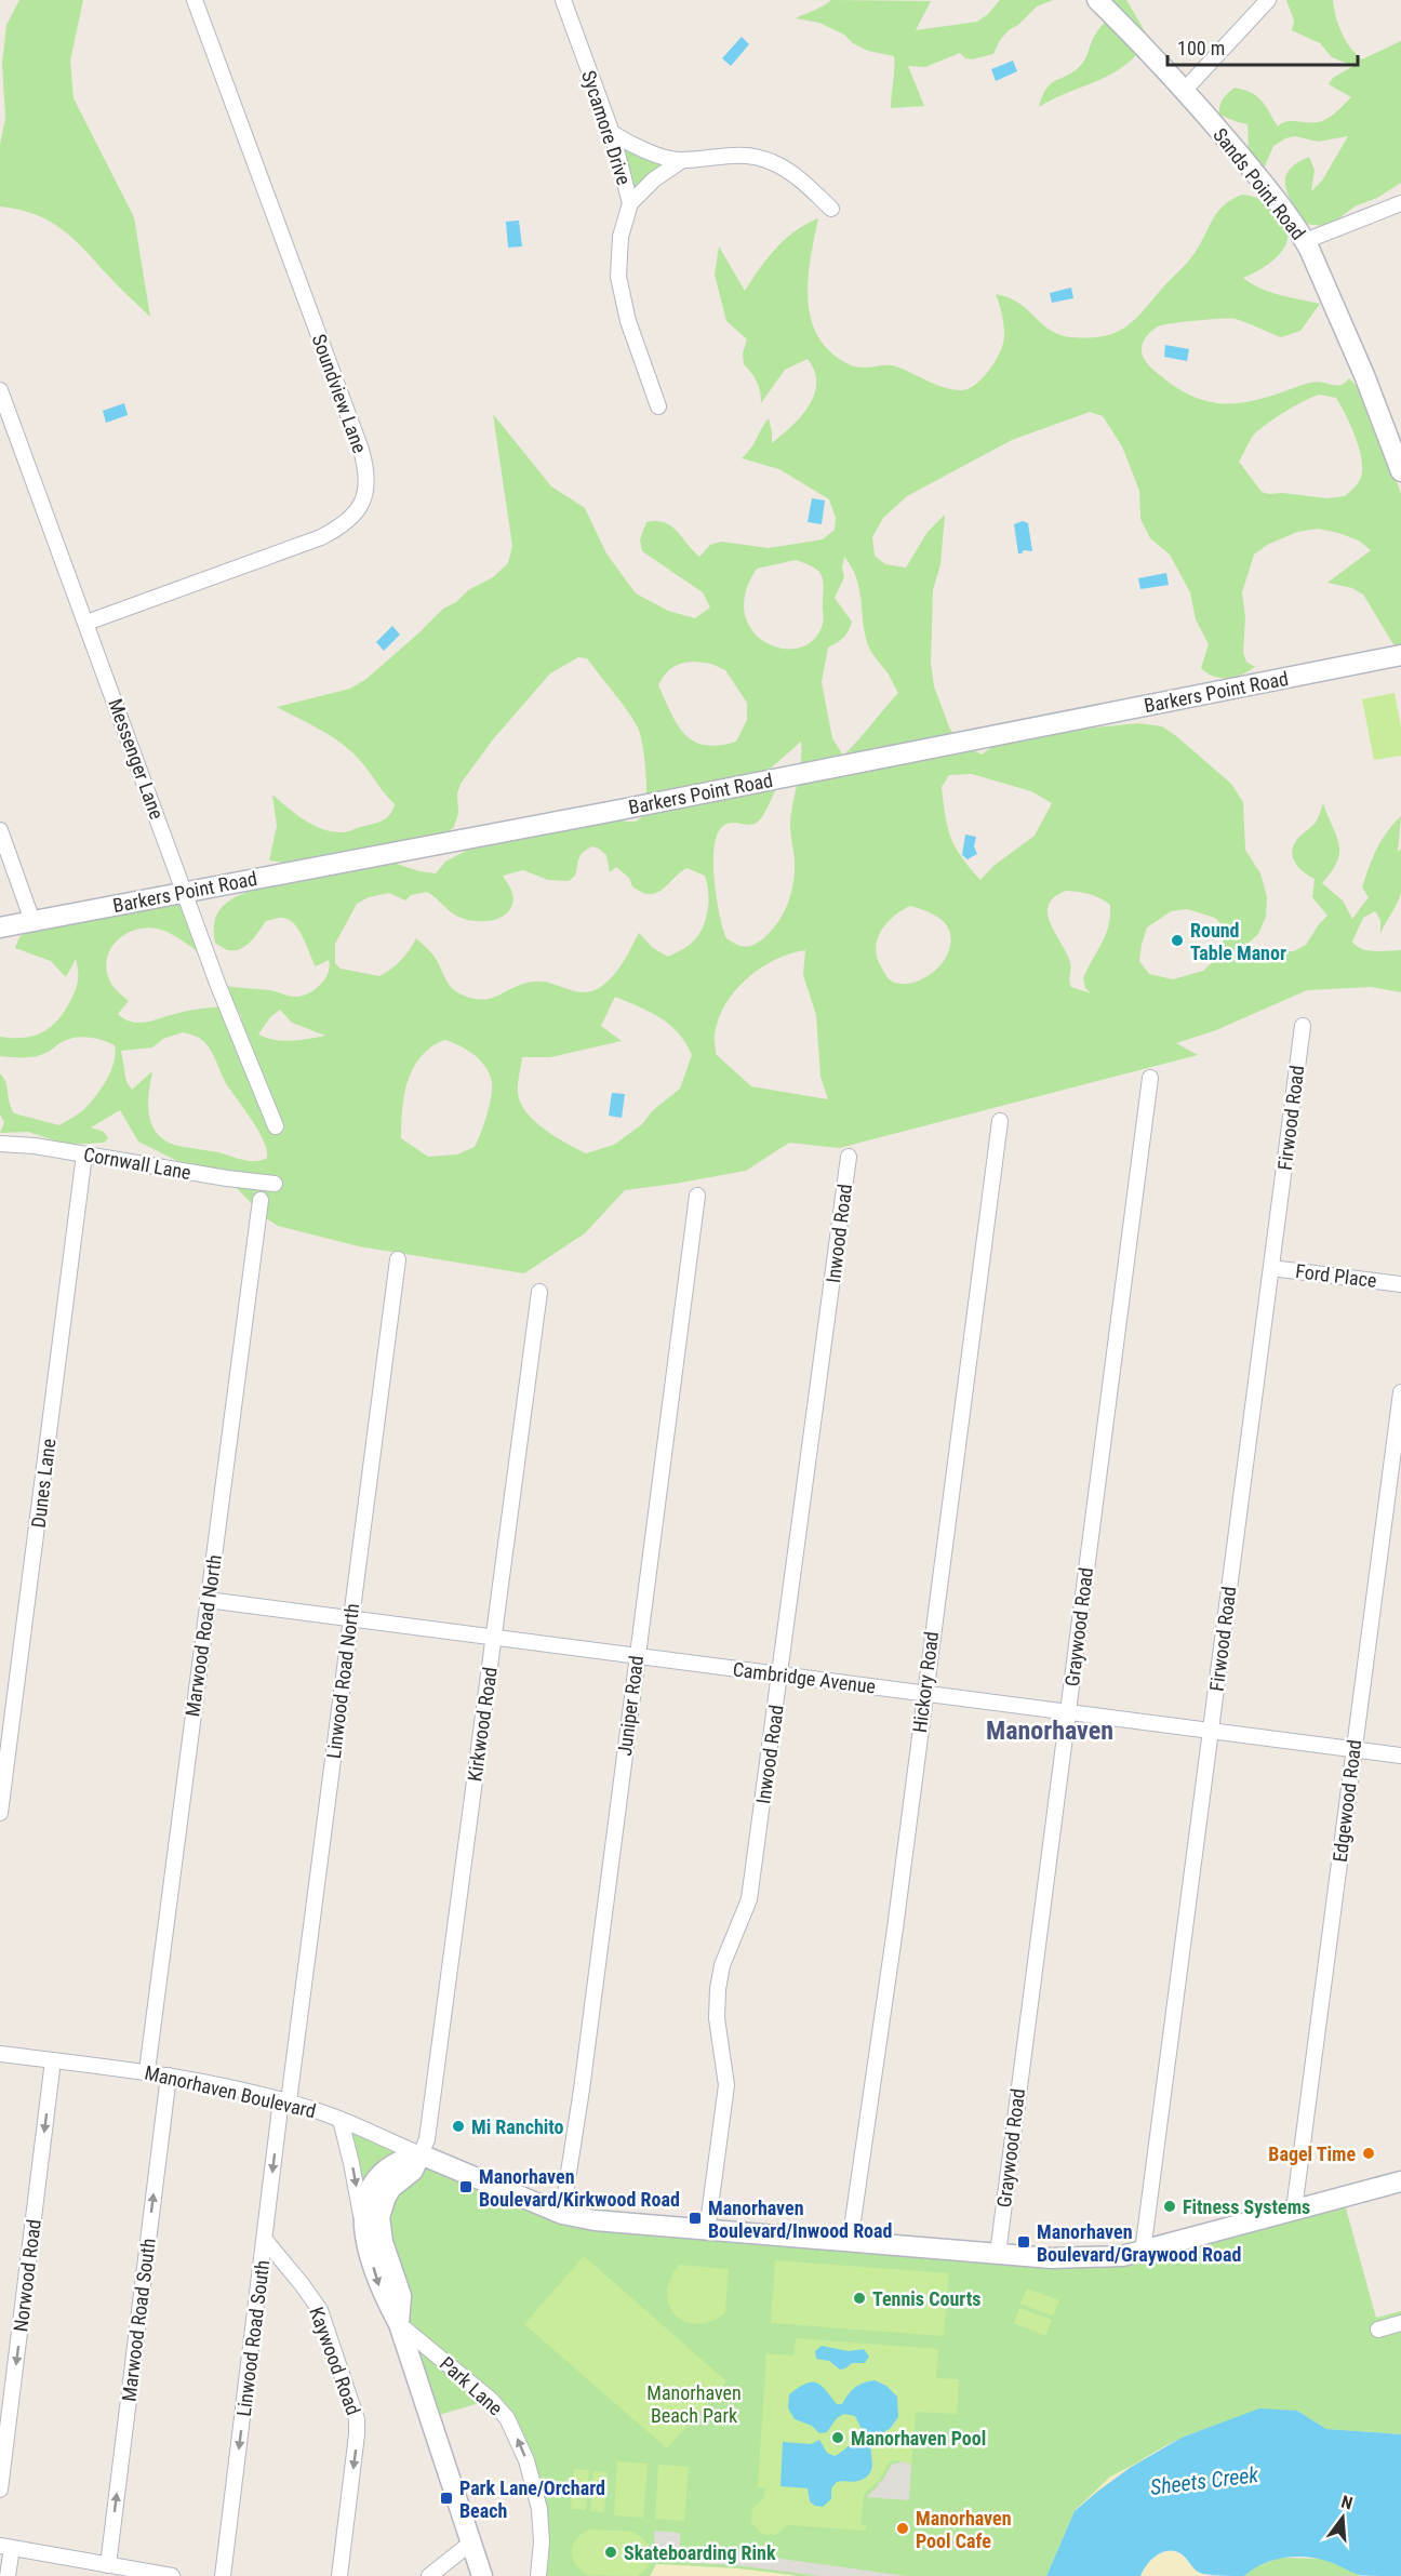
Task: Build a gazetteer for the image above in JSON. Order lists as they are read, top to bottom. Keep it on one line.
{"streets":{"street":["Sycamore Drive","Sands Point Road","Soundview Lane","Barkers Point Road","Messenger Lane","Firwood Road","Cornwall Lane","Inwood Road","Ford Place","Dunes Lane","Graywood Road","Marwood Road North","Cambridge Avenue","Linwood Road North","Hickory Road","Juniper Road","Kirkwood Road","Edgewood Road","Manorhaven Boulevard","Norwood Road","Marwood Road South","Linwood Road South","Kaywood Road","Park Lane"]},"crossings":[["Soundview Lane","Messenger Lane"],["Barkers Point Road","Messenger Lane"],["Firwood Road","Ford Place"],["Firwood Road","Cambridge Avenue"],["Firwood Road","Manorhaven Boulevard"],["Cornwall Lane","Dunes Lane"],["Inwood Road","Cambridge Avenue"],["Inwood Road","Manorhaven Boulevard"],["Graywood Road","Cambridge Avenue"],["Graywood Road","Manorhaven Boulevard"],["Marwood Road North","Cambridge Avenue"],["Marwood Road North","Manorhaven Boulevard"],["Cambridge Avenue","Linwood Road North"],["Cambridge Avenue","Hickory Road"],["Cambridge Avenue","Juniper Road"],["Cambridge Avenue","Kirkwood Road"],["Cambridge Avenue","Edgewood Road"],["Linwood Road North","Manorhaven Boulevard"],["Linwood Road North","Linwood Road South"],["Hickory Road","Manorhaven Boulevard"],["Juniper Road","Manorhaven Boulevard"],["Kirkwood Road","Manorhaven Boulevard"],["Edgewood Road","Manorhaven Boulevard"],["Manorhaven Boulevard","Norwood Road"],["Manorhaven Boulevard","Marwood Road South"],["Manorhaven Boulevard","Linwood Road South"],["Linwood Road South","Kaywood Road"]],"one_way":["Norwood Road","Marwood Road South"],"districts":["Manorhaven"],"water":["Sheets Creek"],"parks":["Manorhaven Beach Park"],"places":{"other":["Round Table Manor","Mi Ranchito","Bagel Time","Fitness Systems","Tennis Courts","Manorhaven Pool","Manorhaven Pool Cafe","Skateboarding Rink"],"transit":["Manorhaven Boulevard/Kirkwood Road","Manorhaven Boulevard/Inwood Road","Manorhaven Boulevard/Graywood Road","Park Lane/Orchard Beach"]},"scale_bar":"100 m","north":"top"}
